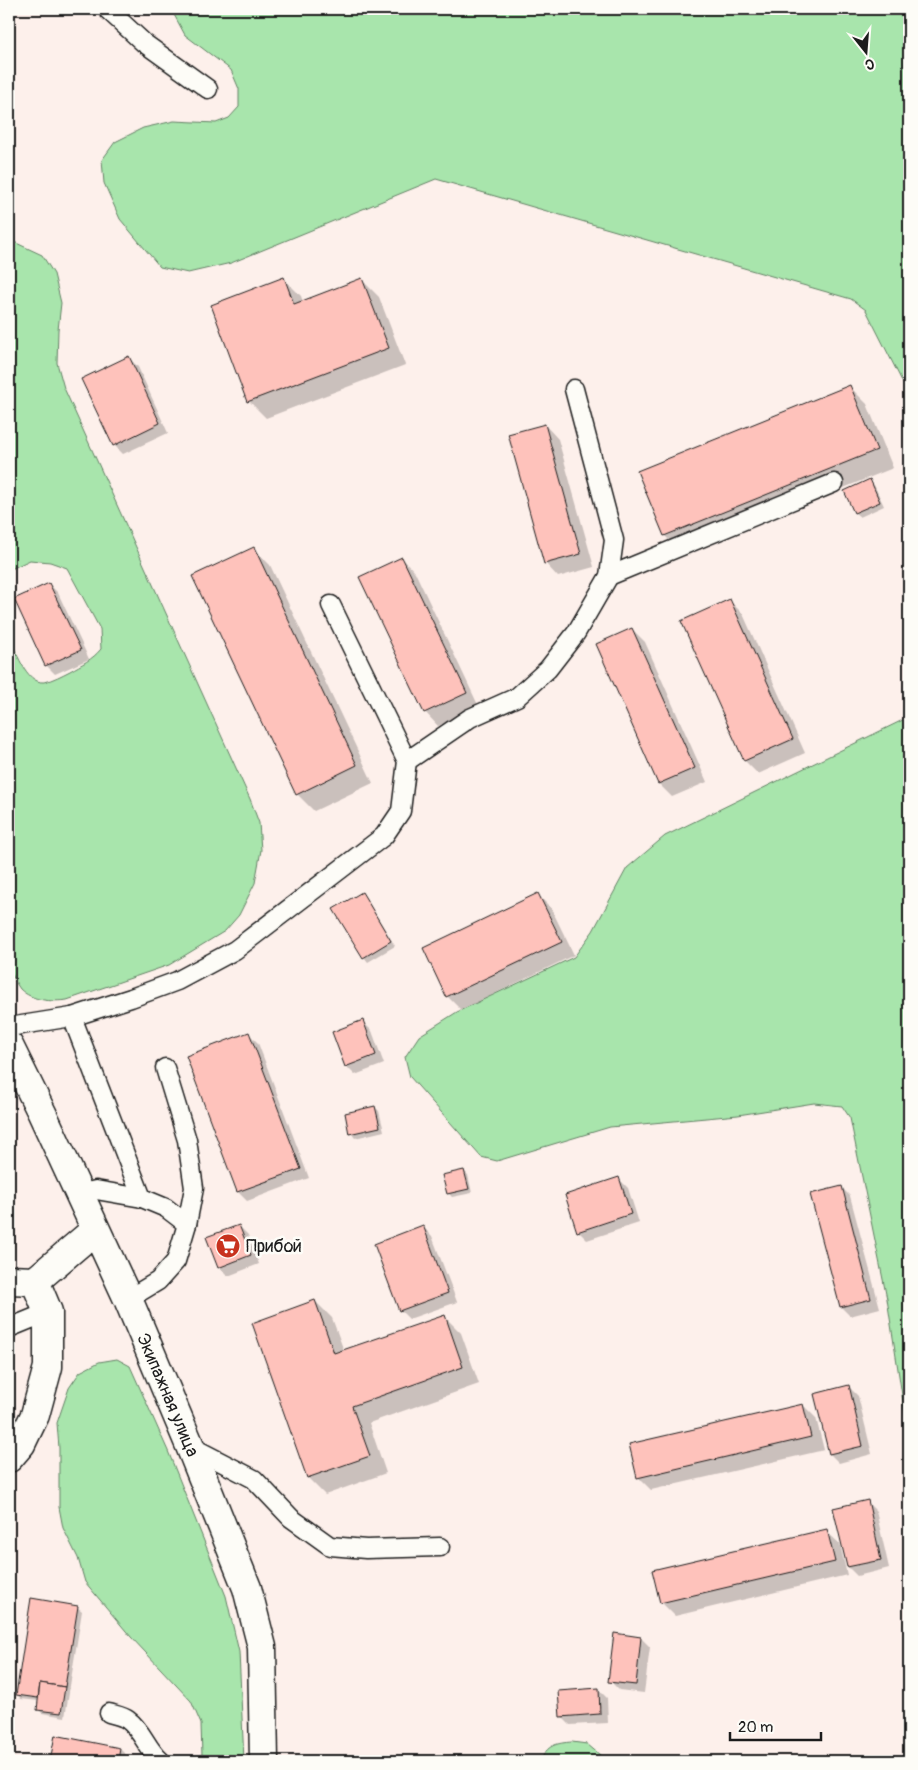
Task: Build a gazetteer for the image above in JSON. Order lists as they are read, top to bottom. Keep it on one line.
{"streets":{"main road":["Экипажная улица"]},"places":{"supermarket":["Прибой"]},"scale_bar":"20 m","north":"bottom"}
